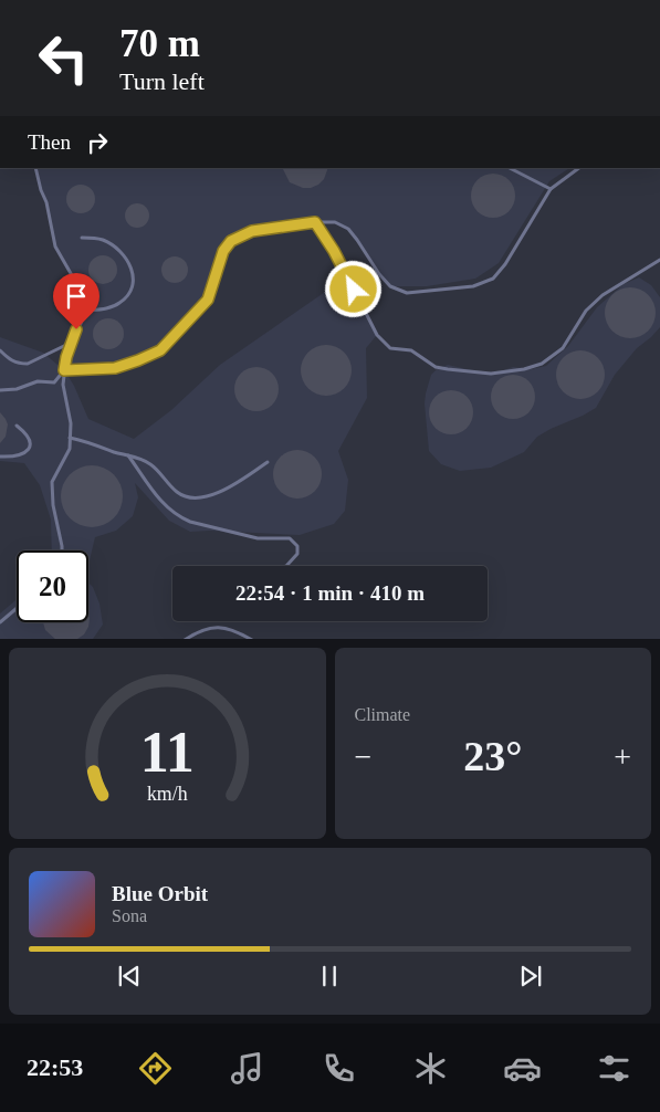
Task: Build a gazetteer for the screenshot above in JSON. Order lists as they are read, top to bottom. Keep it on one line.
{"page":{"turn":["70 m","Turn left"],"then":"Then","limit":"20","trip":"22:54 · 1 min · 410 m","tile":"Climate","heat":["−","23°","+"],"song":["Blue Orbit","Sona"],"tabs":"22:53","gauge":["11","km/h"]}}
